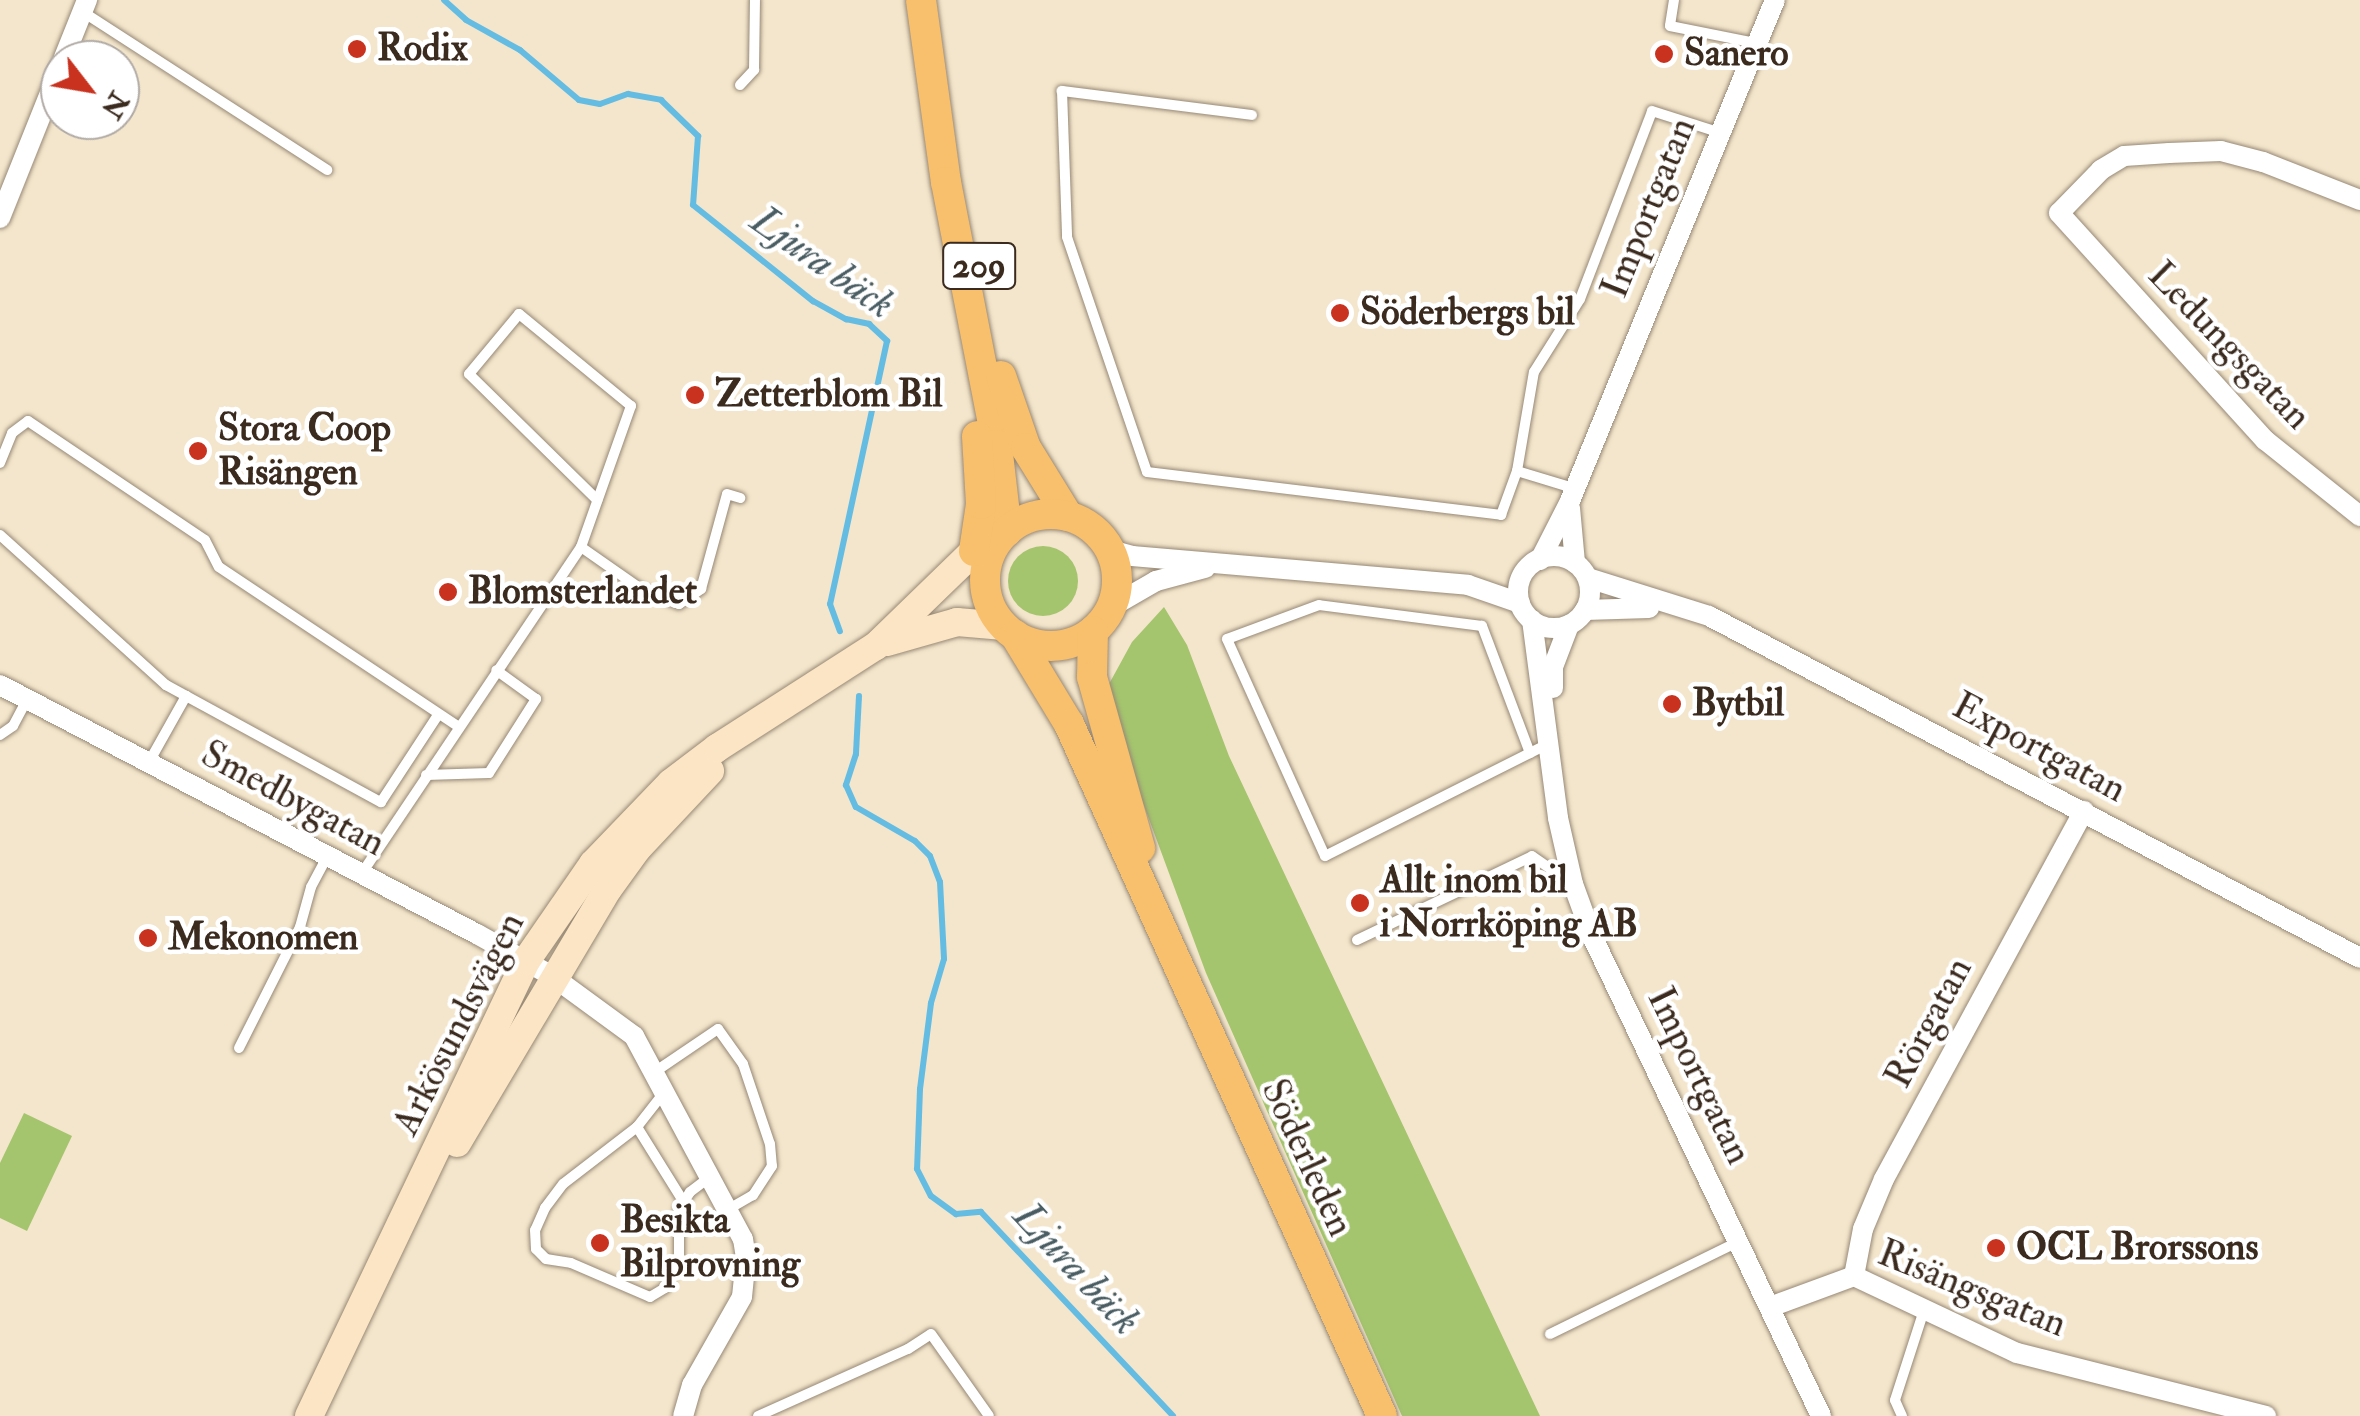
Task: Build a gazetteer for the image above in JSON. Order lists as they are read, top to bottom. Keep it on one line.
{"streets":{"main road":["209","Arkösundsvägen","Söderleden"],"street":["Importgatan","Ledungsgatan","Exportgatan","Smedbygatan","Rörgatan","Risängsgatan"]},"crossings":[["Importgatan","Exportgatan"],["Importgatan","Risängsgatan"],["209","Arkösundsvägen"],["209","Söderleden"],["Exportgatan","Rörgatan"],["Smedbygatan","Arkösundsvägen"],["Rörgatan","Risängsgatan"],["Arkösundsvägen","Söderleden"]],"water":["Ljura bäck"],"places":["Rodix","Sanero","Söderbergs bil","Zetterblom Bil","Stora Coop Risängen","Blomsterlandet","Bytbil","Allt inom bil i Norrköping AB","Mekonomen","Besikta Bilprovning","OCL Brorssons"],"north":"bottom right"}
